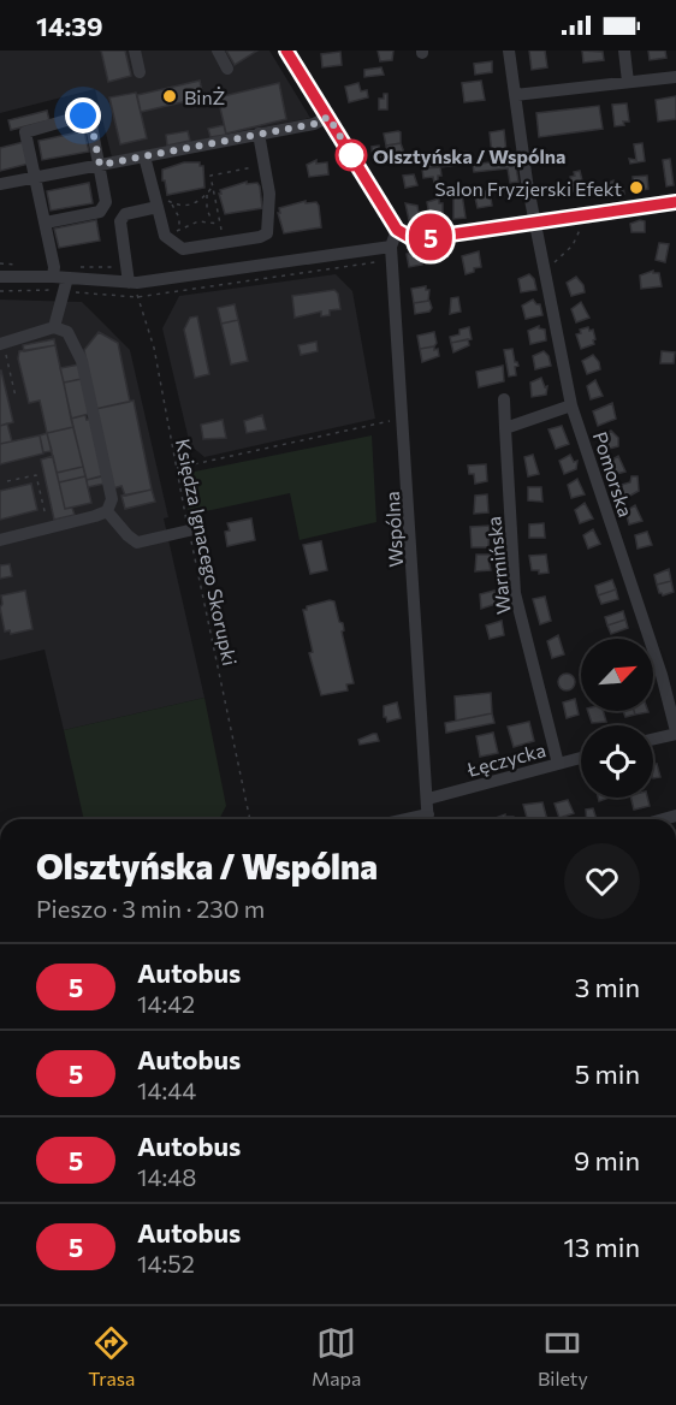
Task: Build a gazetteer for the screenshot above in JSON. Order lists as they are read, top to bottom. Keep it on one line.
{"streets":{"street":["Pomorska","Wspólna","Warmińska","Łęczycka"],"path":["Księdza Ignacego Skorupki"]},"crossings":[["Wspólna","Łęczycka"],["Warmińska","Łęczycka"]],"places":["BinŻ","Olsztyńska / Wspólna","Salon Fryzjerski Efekt"],"lines":["bus line 5"],"north":"top right","page":{"status":"14:39","on_map":"5","heading":["Olsztyńska / Wspólna","Pieszo · 3 min · 230 m"],"list":[{"mark":"5","name":"Autobus","note":"14:42","value":"3 min"},{"mark":"5","name":"Autobus","note":"14:44","value":"5 min"},{"mark":"5","name":"Autobus","note":"14:48","value":"9 min"},{"mark":"5","name":"Autobus","note":"14:52","value":"13 min"}],"tabs":["Trasa","Mapa","Bilety"]}}
